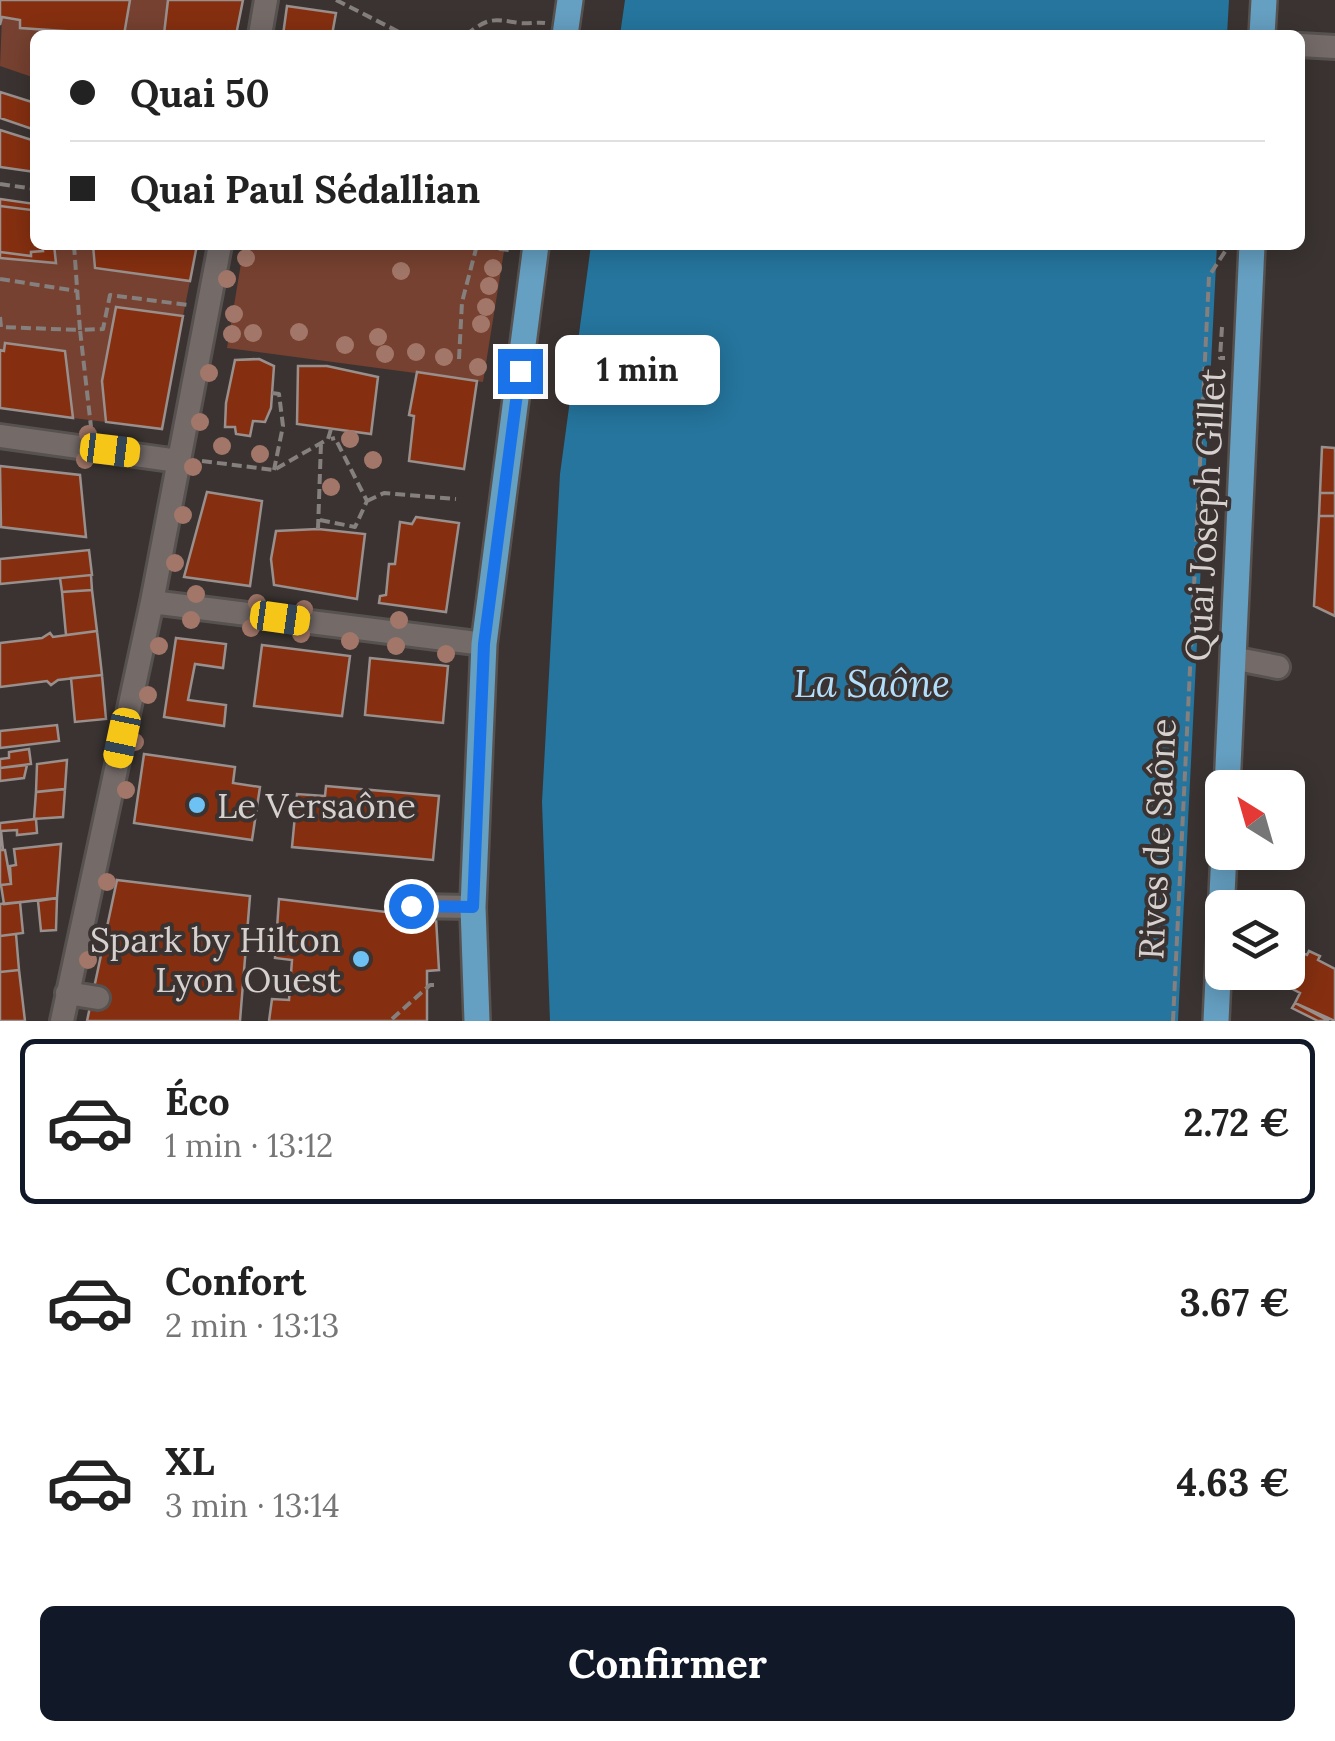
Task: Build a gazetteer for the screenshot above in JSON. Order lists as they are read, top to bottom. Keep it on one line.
{"streets":{"main road":["Quai Joseph Gillet"],"path":["Rives de Saône"]},"water":["La Saône"],"places":["Le Versaône","Spark by Hilton Lyon Ouest"],"north":"top left","page":{"banner":["Quai 50","Quai Paul Sédallian"],"bubble":"1 min","list":[{"name":"Éco","note":"1 min · 13:12","value":"2.72 €"},{"name":"Confort","note":"2 min · 13:13","value":"3.67 €"},{"name":"XL","note":"3 min · 13:14","value":"4.63 €"}],"buttons":"Confirmer"}}
